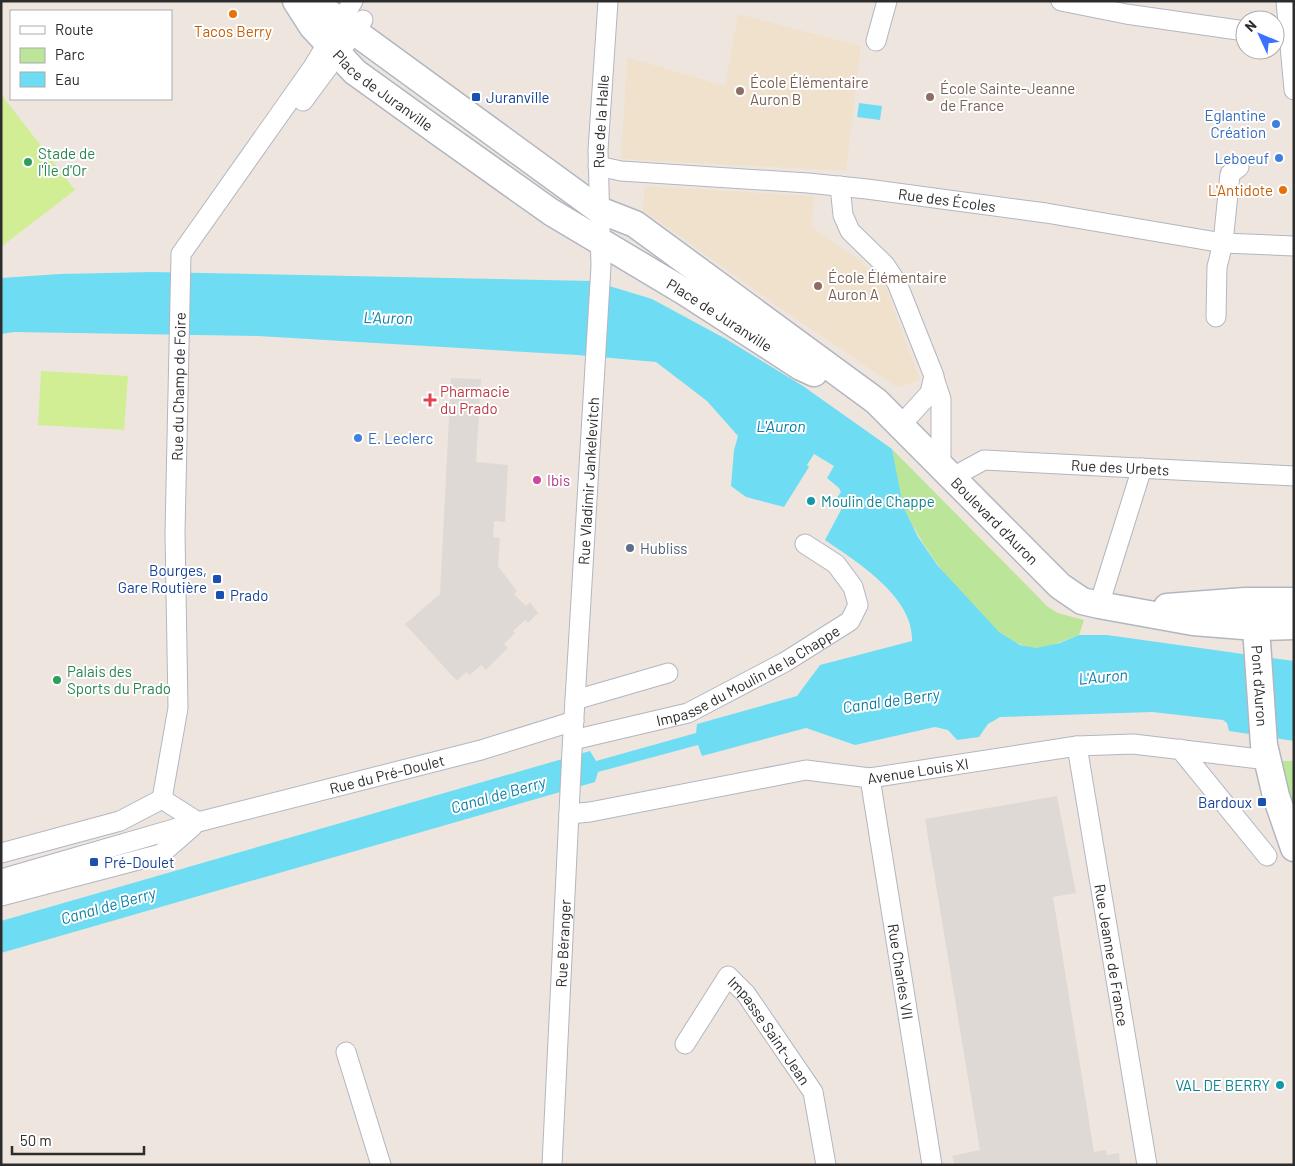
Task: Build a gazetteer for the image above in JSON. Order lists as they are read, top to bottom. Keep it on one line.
{"streets":{"main road":["Place de Juranville","Boulevard d'Auron","Pont d'Auron"],"street":["Rue de la Halle","Rue des Écoles","Rue du Champ de Foire","Rue des Urbets","Rue Vladimir Jankelevitch","Impasse du Moulin de la Chappe","Avenue Louis XI","Rue du Pré-Doulet","Rue Béranger","Rue Jeanne de France","Rue Charles VII","Impasse Saint-Jean"]},"crossings":[["Place de Juranville","Rue de la Halle"],["Place de Juranville","Rue du Champ de Foire"],["Place de Juranville","Rue Vladimir Jankelevitch"],["Place de Juranville","Boulevard d'Auron"],["Rue de la Halle","Rue des Écoles"],["Rue de la Halle","Rue Vladimir Jankelevitch"],["Rue des Urbets","Boulevard d'Auron"],["Rue Vladimir Jankelevitch","Rue du Pré-Doulet"],["Rue Vladimir Jankelevitch","Rue Béranger"],["Boulevard d'Auron","Pont d'Auron"],["Impasse du Moulin de la Chappe","Rue Béranger"],["Pont d'Auron","Avenue Louis XI"],["Avenue Louis XI","Rue Béranger"],["Avenue Louis XI","Rue Jeanne de France"],["Avenue Louis XI","Rue Charles VII"],["Rue du Pré-Doulet","Rue Béranger"]],"water":["L'Auron","Canal de Berry"],"places":{"other":["Tacos Berry","École Élémentaire Auron B","École Sainte-Jeanne de France","Eglantine Création","Leboeuf","Stade de l'Île d'Or","L'Antidote","École Élémentaire Auron A","E. Leclerc","Ibis","Moulin de Chappe","Hubliss","Palais des Sports du Prado","VAL DE BERRY"],"transit":["Juranville","Bourges, Gare Routière","Prado","Bardoux","Pré-Doulet"],"health":["Pharmacie du Prado"]},"legend":["Route","Parc","Eau"],"scale_bar":"50 m","north":"top left"}
